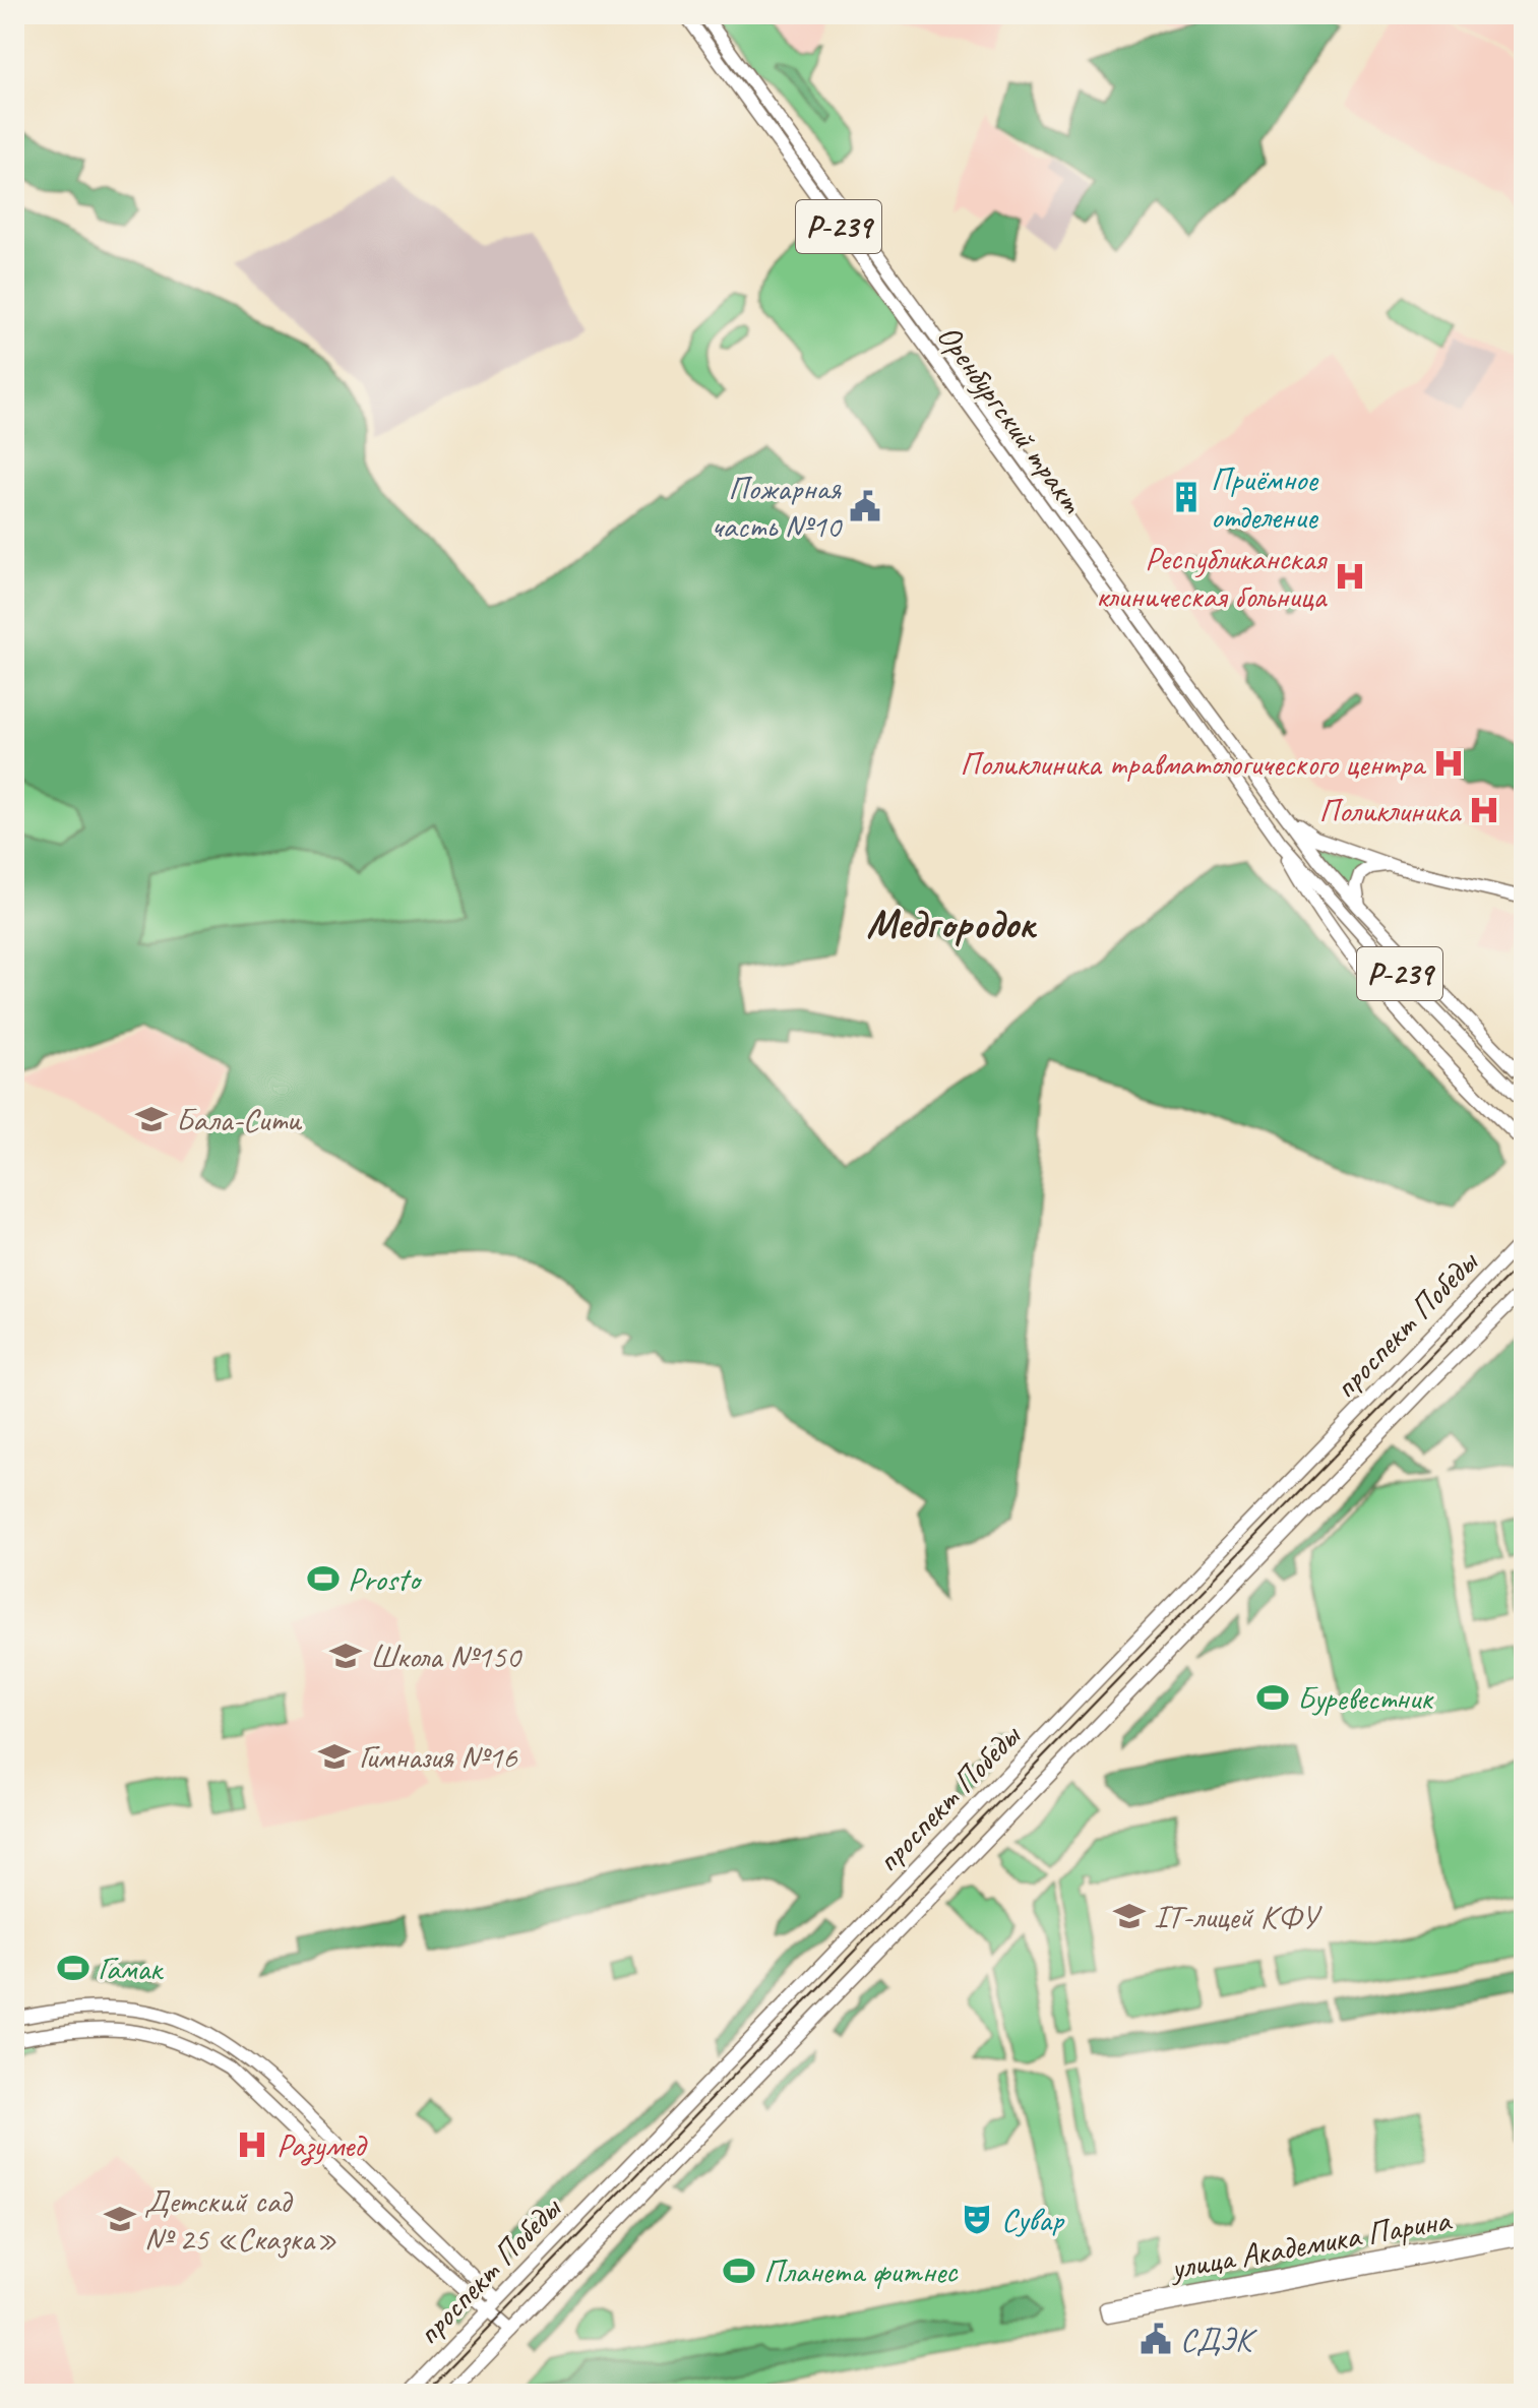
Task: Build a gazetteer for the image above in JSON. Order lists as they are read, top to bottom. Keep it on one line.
{"streets":{"main road":["Р-239","Оренбургский тракт","проспект Победы","улица Академика Парина"]},"districts":["Медгородок"],"places":{"building":["Приёмное отделение"],"public building":["Пожарная часть №10","СДЭК"],"hospital":["Республиканская клиническая больница","Поликлиника травматологического центра","Поликлиника","Разумед"],"school or university":["Бала-Сити","Школа №150","Гимназия №16","IT-лицей КФУ","Детский сад № 25 «Сказка»"],"sports":["Prosto","Буревестник","Гамак","Планета фитнес"],"theatre":["Сувар"]}}
